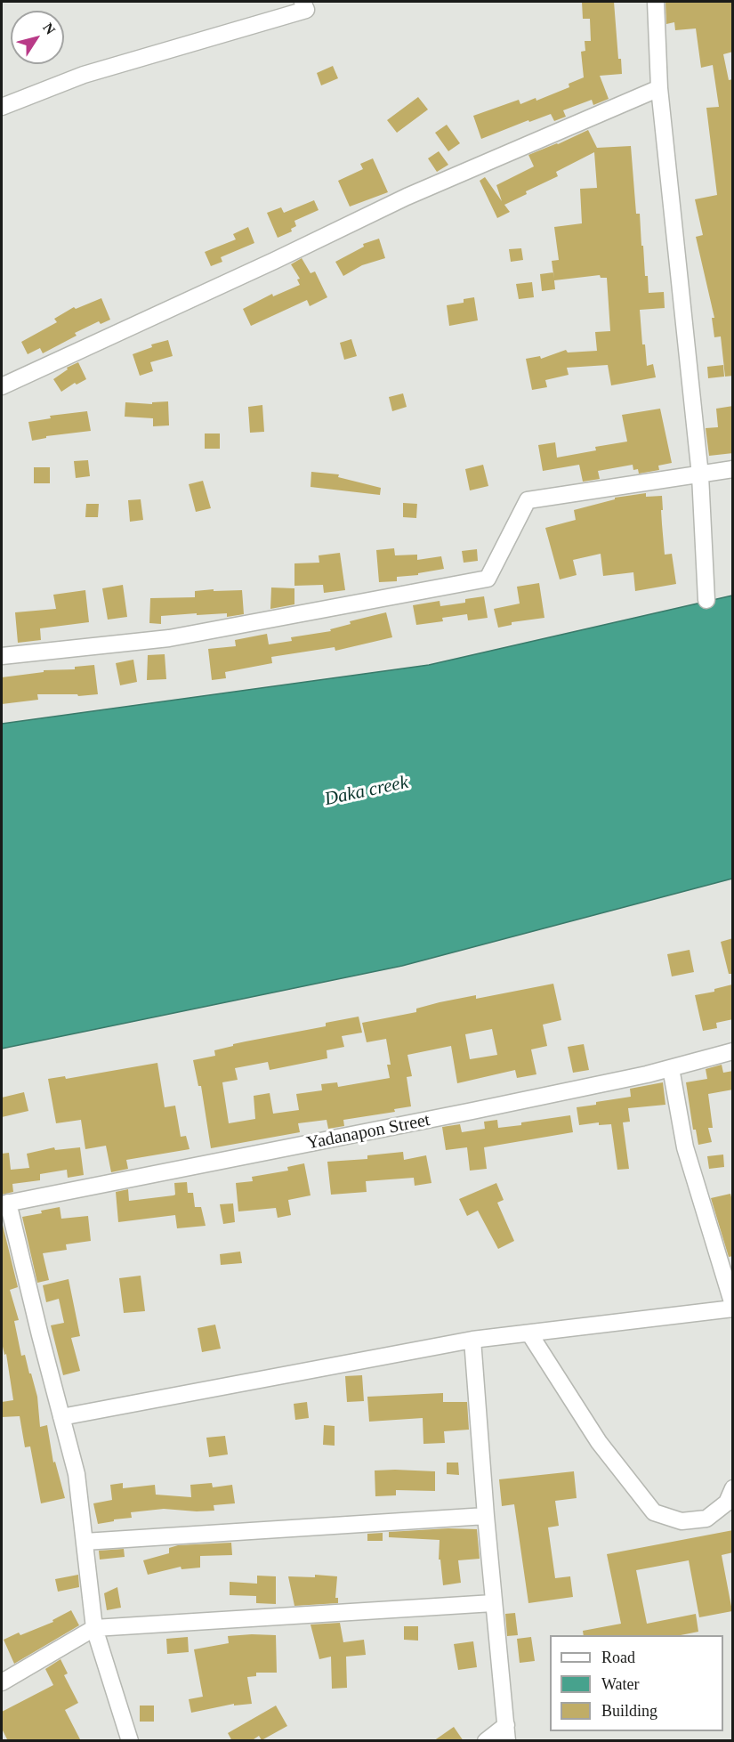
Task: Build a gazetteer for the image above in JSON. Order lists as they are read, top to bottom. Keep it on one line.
{"streets":{"street":["Yadanapon Street"]},"water":["Daka creek"],"legend":["Road","Water","Building"],"north":"top right"}
